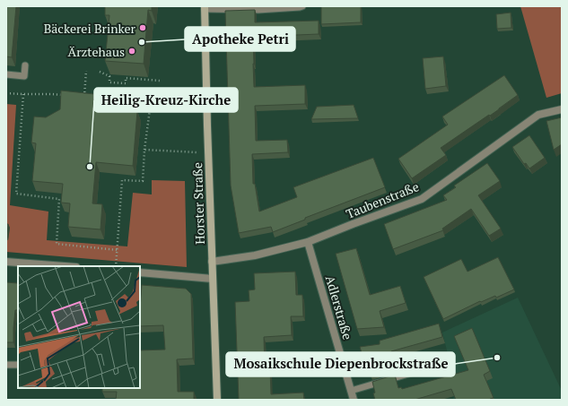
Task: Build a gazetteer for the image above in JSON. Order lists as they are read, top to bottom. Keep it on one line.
{"streets":{"main road":["Horster Straße"],"street":["Taubenstraße","Adlerstraße"]},"crossings":[["Taubenstraße","Horster Straße"],["Taubenstraße","Adlerstraße"]],"places":["Bäckerei Brinker","Apotheke Petri","Ärztehaus","Heilig-Kreuz-Kirche","Mosaikschule Diepenbrockstraße"]}
